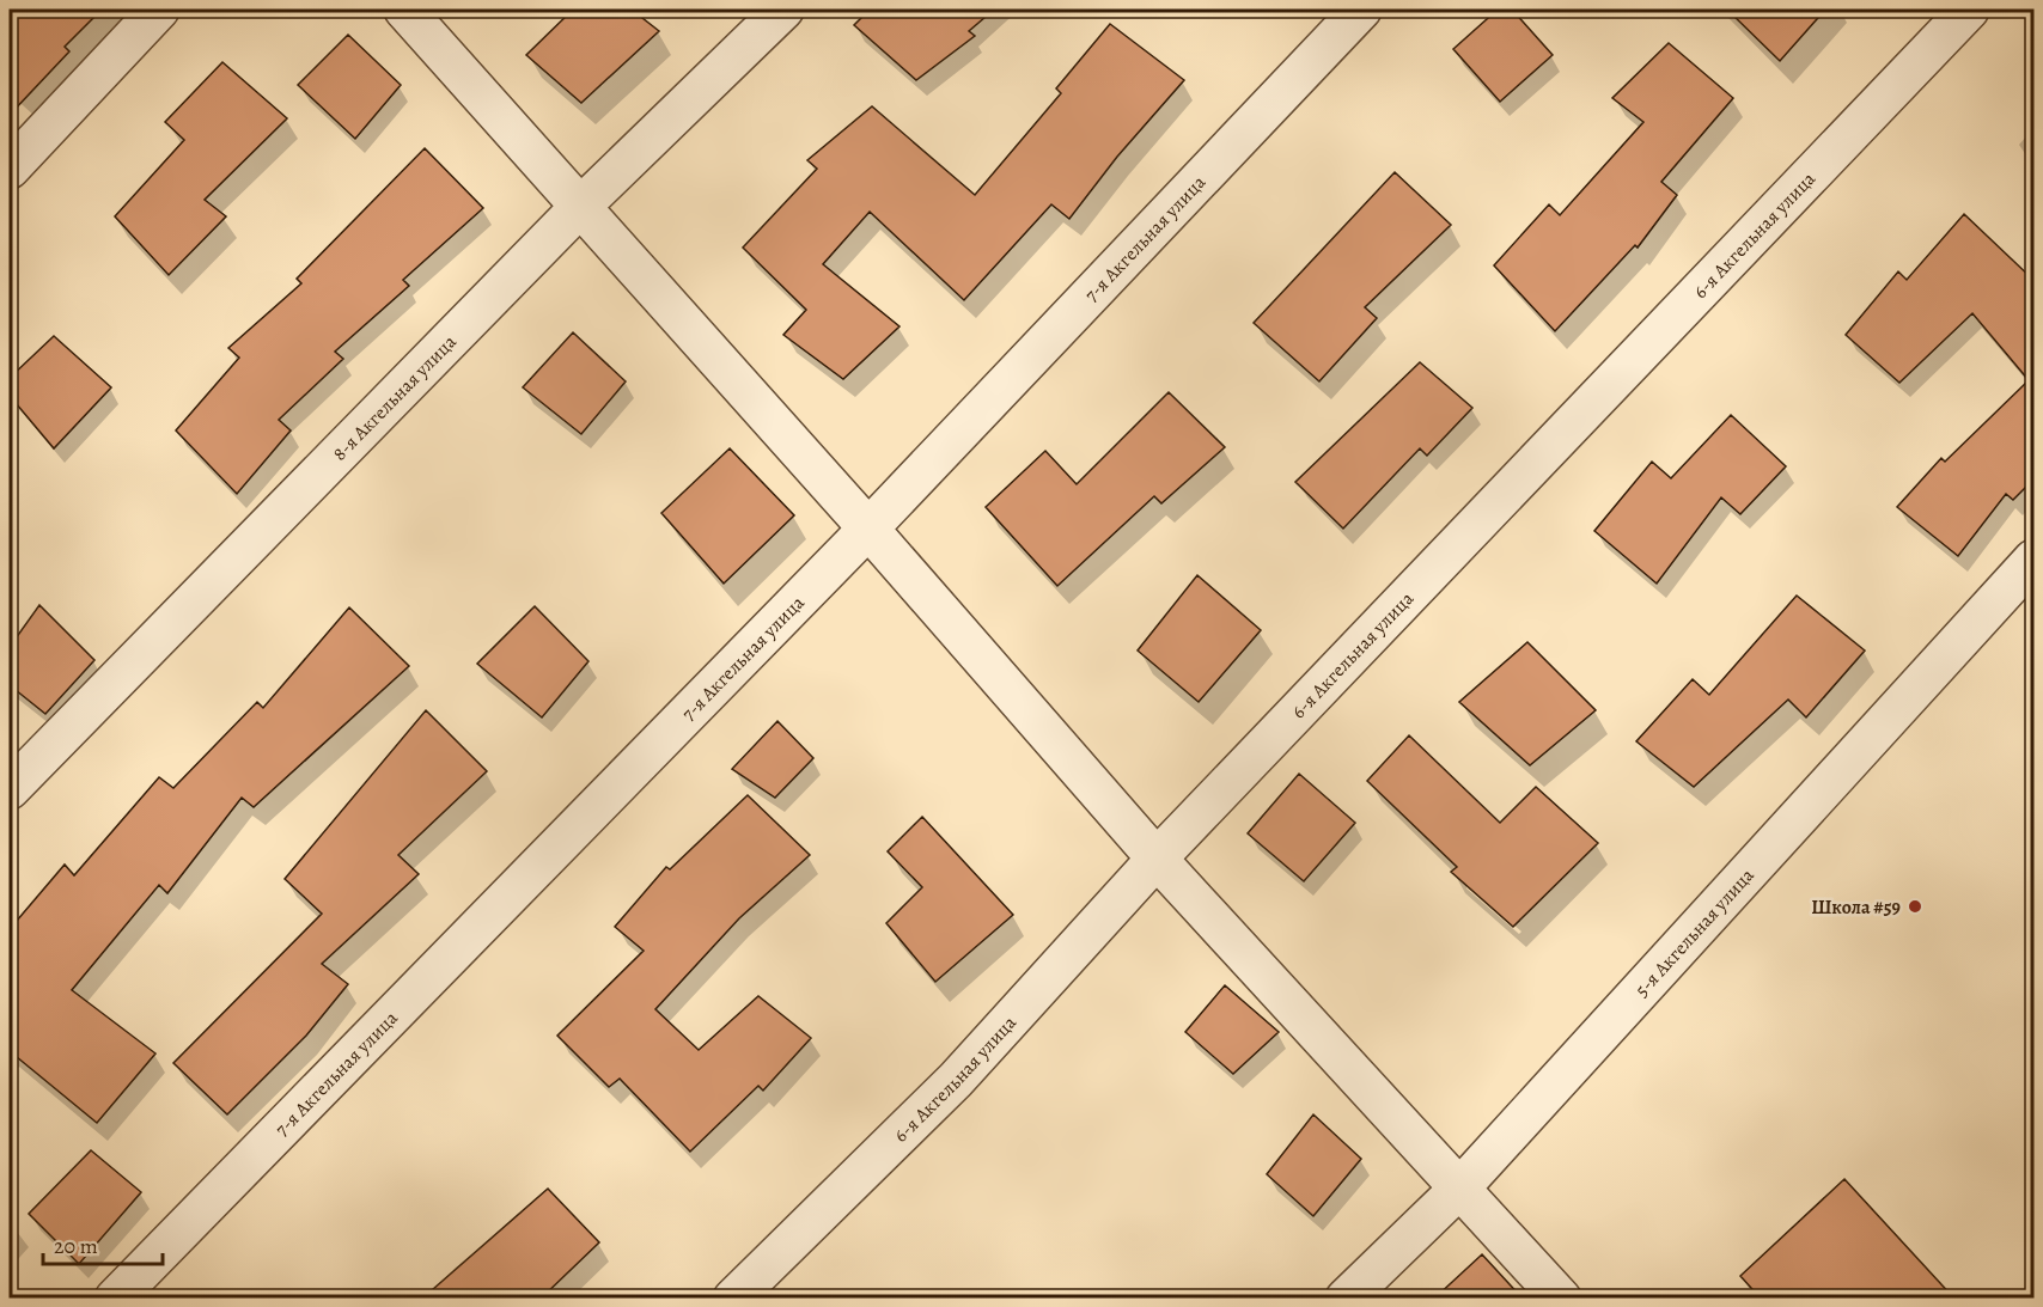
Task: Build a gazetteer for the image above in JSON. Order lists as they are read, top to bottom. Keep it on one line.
{"streets":{"street":["6-я Акгельная улица","7-я Акгельная улица","8-я Акгельная улица","5-я Акгельная улица"]},"places":["Школа #59"],"scale_bar":"20 m"}
